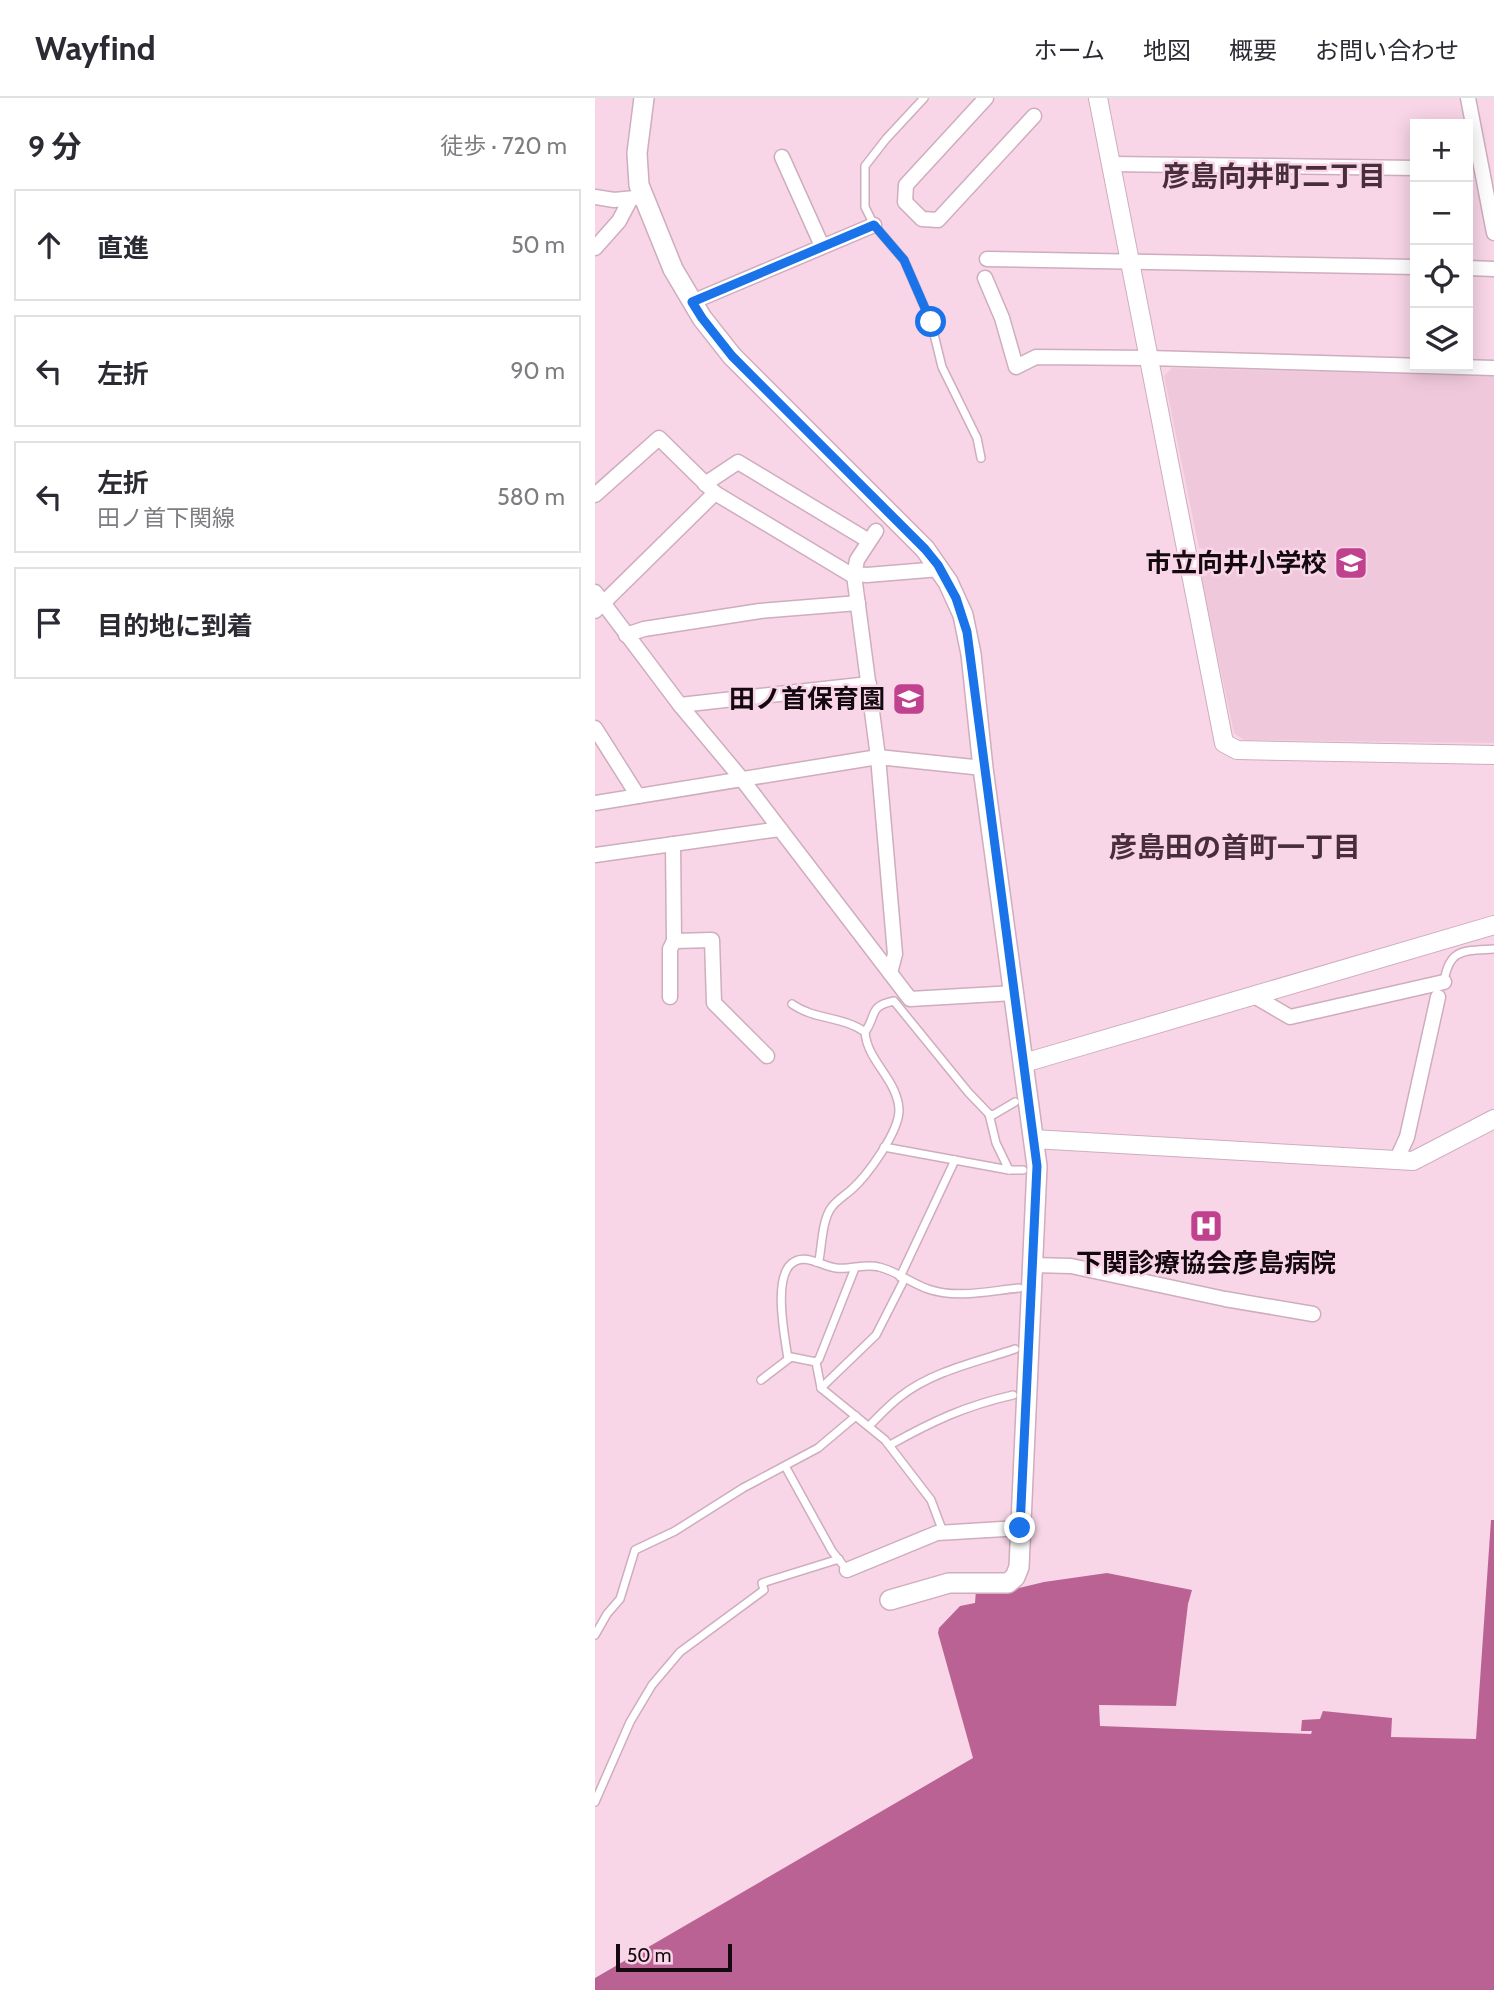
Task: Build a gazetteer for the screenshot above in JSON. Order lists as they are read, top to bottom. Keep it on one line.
{"districts":["彦島向井町二丁目","彦島田の首町一丁目"],"places":{"school or university":["市立向井小学校","田ノ首保育園"],"hospital":["下関診療協会彦島病院"]},"scale_bar":"50 m","page":{"header":"Wayfind","nav":["ホーム","地図","概要","お問い合わせ"],"heading":["9 分","徒歩 · 720 m"],"map_buttons":["+","−"],"list":[["直進","50 m"],["左折","90 m"],["左折","田ノ首下関線","580 m"],"目的地に到着"],"scale":"50 m"}}
